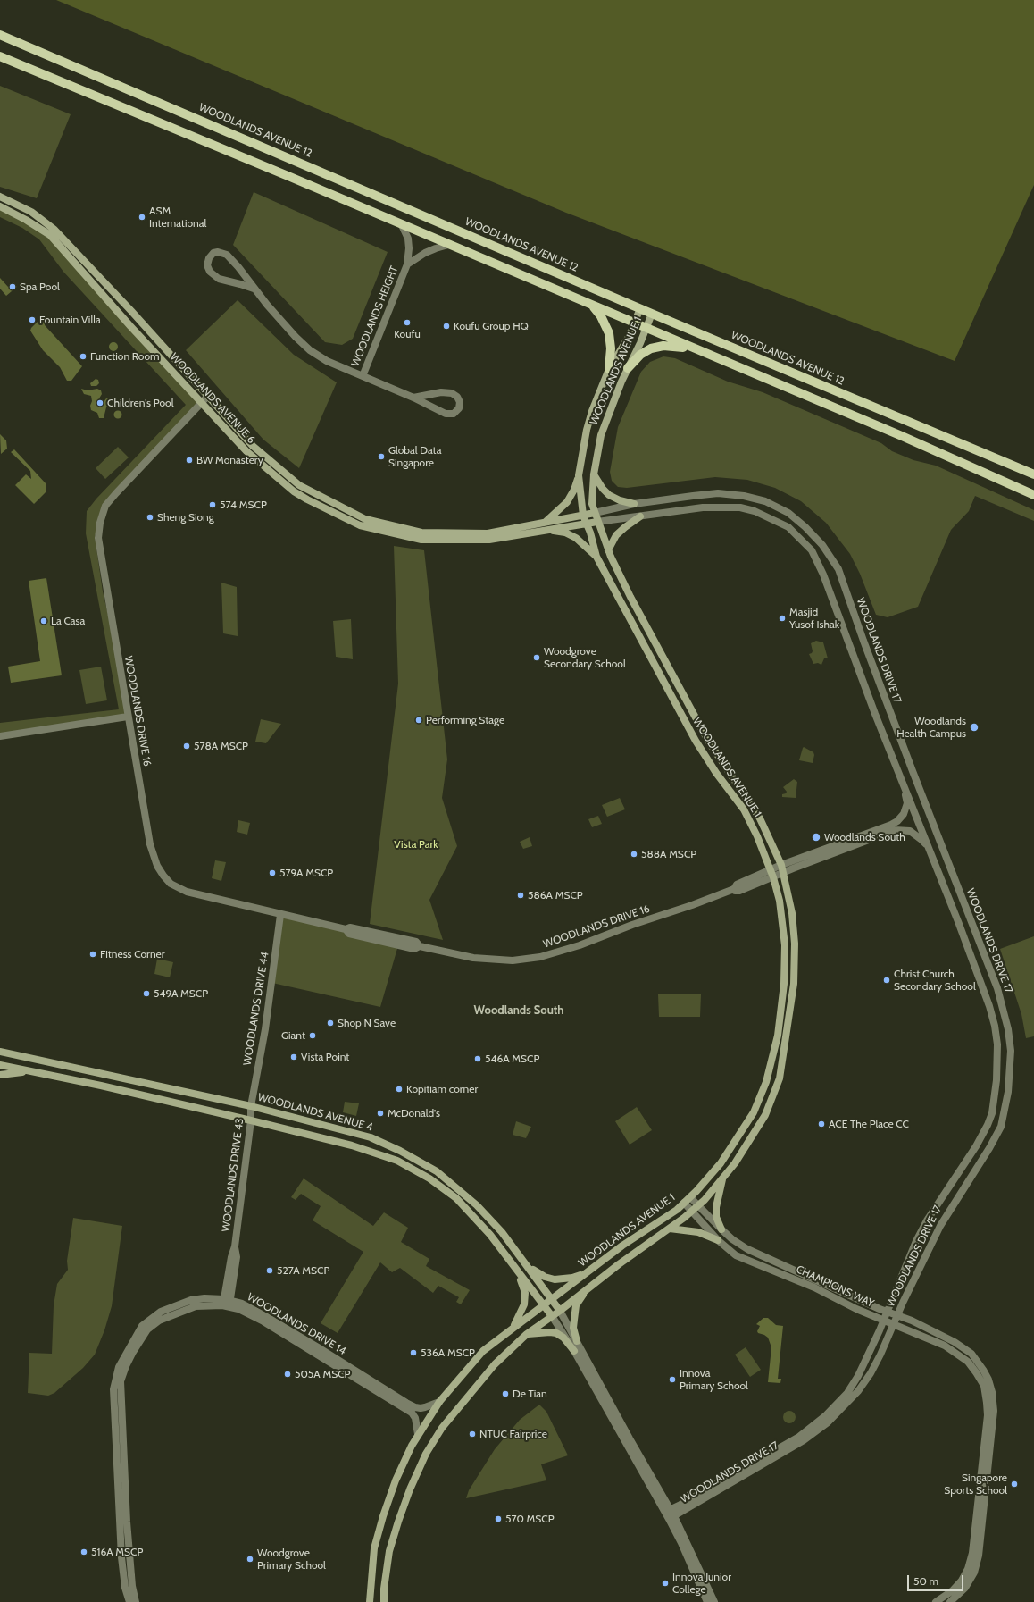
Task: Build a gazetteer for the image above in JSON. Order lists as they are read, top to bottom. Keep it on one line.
{"streets":{"main road":["WOODLANDS AVENUE 12"],"street":["WOODLANDS HEIGHT","WOODLANDS AVENUE 1","WOODLANDS AVENUE 6","WOODLANDS DRIVE 17","WOODLANDS DRIVE 16","WOODLANDS DRIVE 44","WOODLANDS AVENUE 4","WOODLANDS DRIVE 43","CHAMPIONS WAY","WOODLANDS DRIVE 14"]},"crossings":[["WOODLANDS AVENUE 12","WOODLANDS AVENUE 1"],["WOODLANDS AVENUE 1","WOODLANDS AVENUE 6"],["WOODLANDS AVENUE 1","WOODLANDS DRIVE 17"],["WOODLANDS AVENUE 1","WOODLANDS DRIVE 16"],["WOODLANDS AVENUE 1","WOODLANDS AVENUE 4"],["WOODLANDS AVENUE 1","CHAMPIONS WAY"],["WOODLANDS AVENUE 1","WOODLANDS DRIVE 14"],["WOODLANDS AVENUE 6","WOODLANDS DRIVE 17"],["WOODLANDS AVENUE 6","WOODLANDS DRIVE 16"],["WOODLANDS DRIVE 17","WOODLANDS DRIVE 16"],["WOODLANDS DRIVE 17","CHAMPIONS WAY"],["WOODLANDS DRIVE 16","WOODLANDS DRIVE 44"],["WOODLANDS DRIVE 44","WOODLANDS AVENUE 4"],["WOODLANDS DRIVE 44","WOODLANDS DRIVE 43"],["WOODLANDS AVENUE 4","WOODLANDS DRIVE 43"],["WOODLANDS DRIVE 43","WOODLANDS DRIVE 14"]],"districts":["Woodlands South"],"parks":["Vista Park"],"places":["ASM International","Spa Pool","Fountain Villa","Koufu","Koufu Group HQ","Function Room","Children's Pool","Global Data Singapore","BW Monastery","574 MSCP","Sheng Siong","Masjid Yusof Ishak","La Casa","Woodgrove Secondary School","Performing Stage","Woodlands Health Campus","578A MSCP","Woodlands South","588A MSCP","579A MSCP","586A MSCP","Fitness Corner","Christ Church Secondary School","549A MSCP","Shop N Save","Giant","Vista Point","546A MSCP","Kopitiam corner","McDonald's","ACE The Place CC","527A MSCP","536A MSCP","505A MSCP","Innova Primary School","De Tian","NTUC Fairprice","Singapore Sports School","570 MSCP","516A MSCP","Woodgrove Primary School","Innova Junior College"],"scale_bar":"50 m"}
